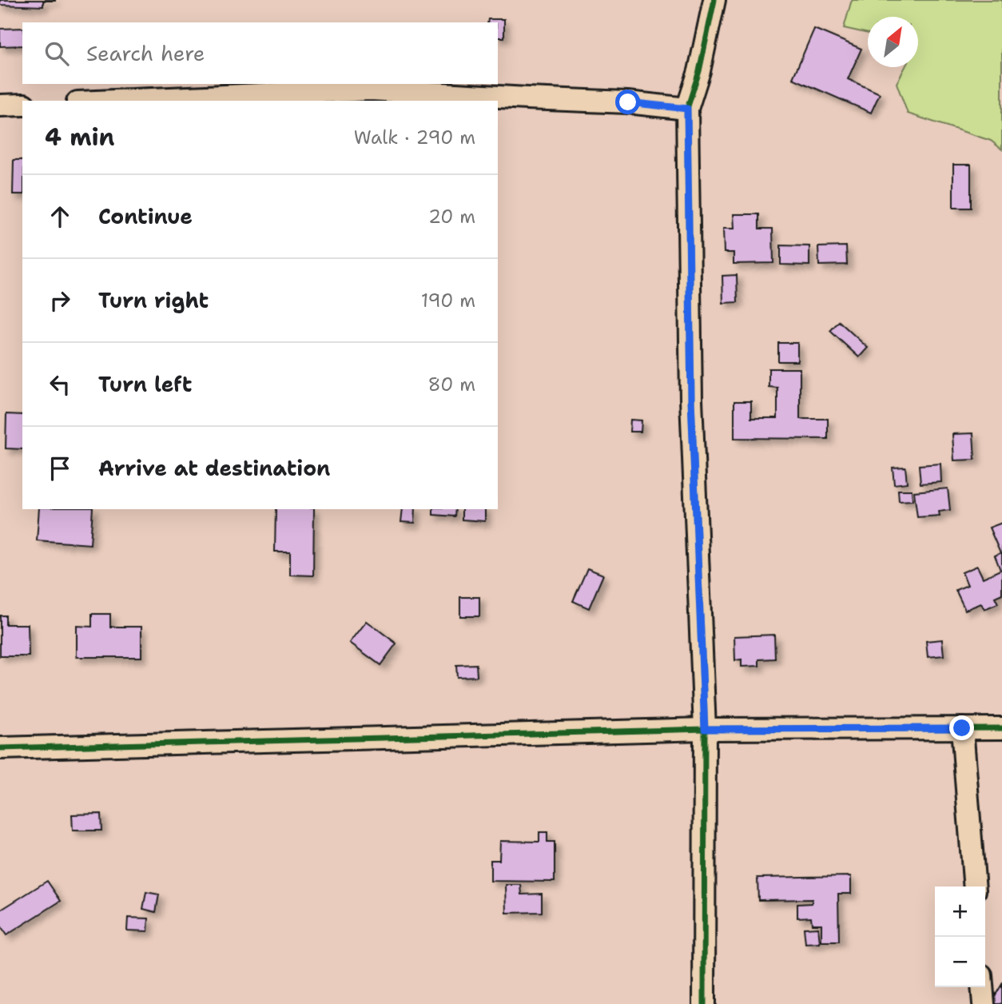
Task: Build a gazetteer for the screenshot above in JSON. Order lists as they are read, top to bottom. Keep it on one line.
{"north":"top right","page":{"search":"Search here","heading":["4 min","Walk · 290 m"],"list":[["Continue","20 m"],["Turn right","190 m"],["Turn left","80 m"],"Arrive at destination"],"map_buttons":["+","−"]}}
